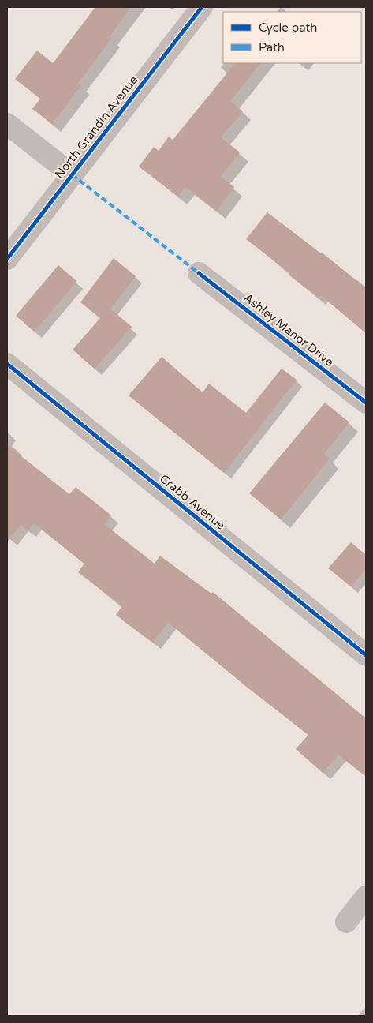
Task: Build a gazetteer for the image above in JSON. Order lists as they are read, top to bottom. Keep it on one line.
{"streets":{"street":["North Grandin Avenue","Ashley Manor Drive","Crabb Avenue"]},"legend":["Cycle path","Path"]}
